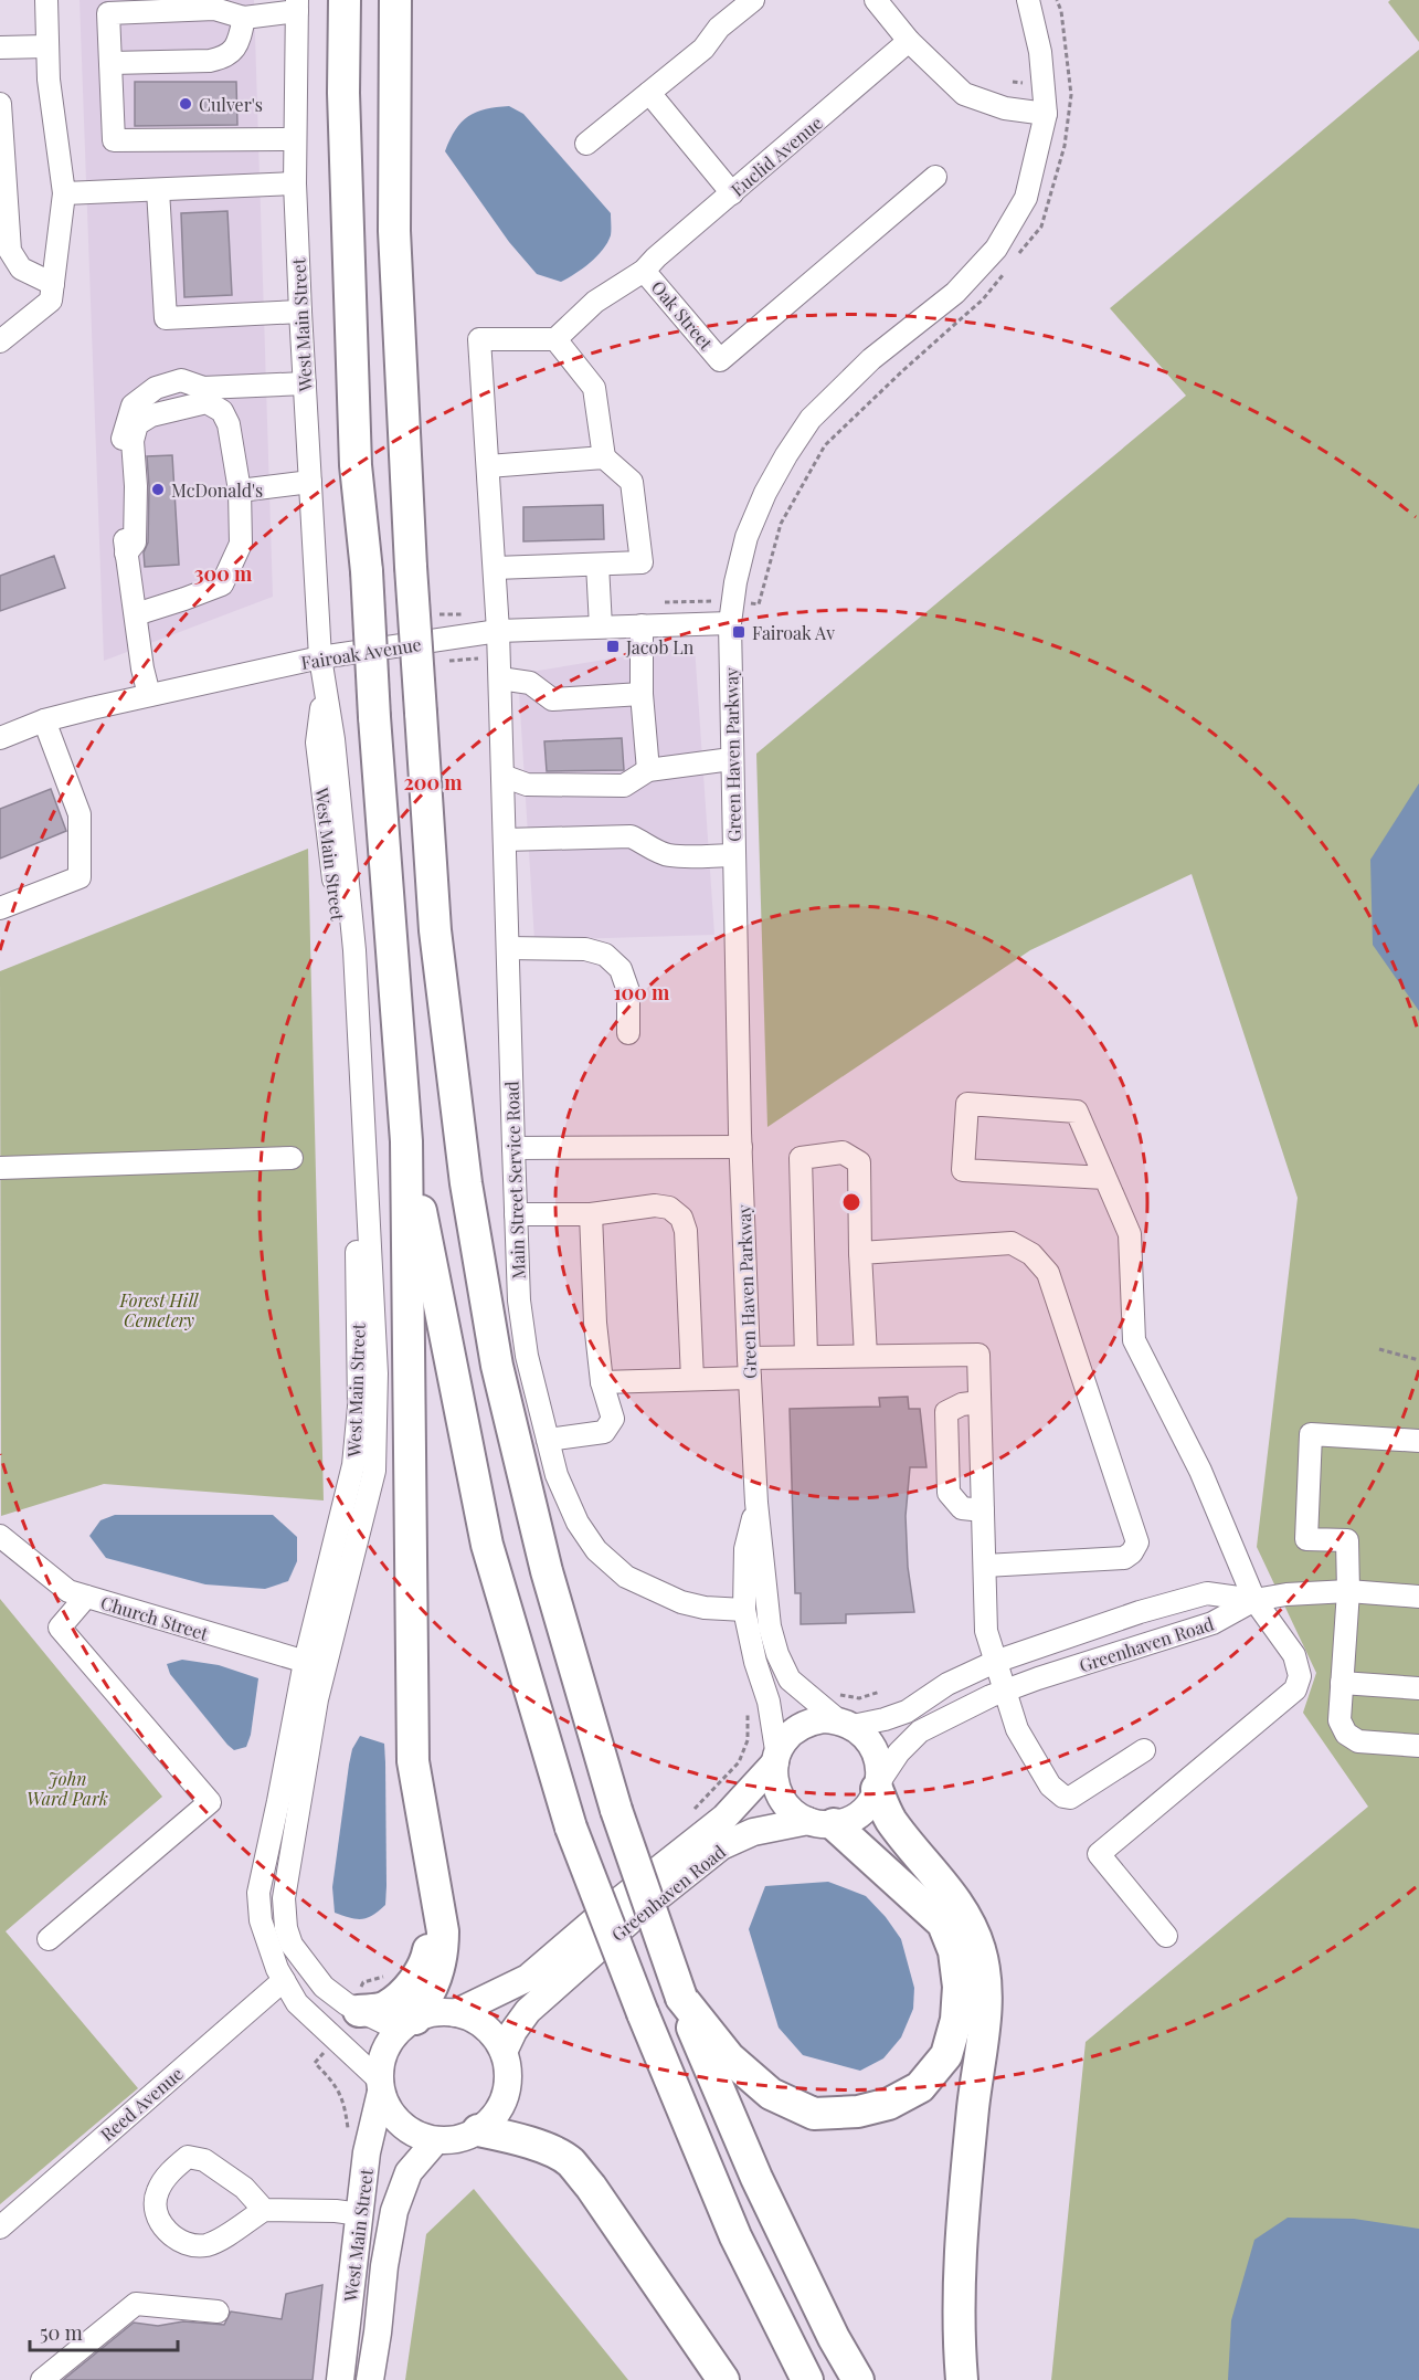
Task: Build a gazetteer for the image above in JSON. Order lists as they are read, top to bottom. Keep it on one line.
{"streets":{"main road":["West Main Street","Greenhaven Road"],"street":["Euclid Avenue","Oak Street","Fairoak Avenue","Green Haven Parkway","Main Street Service Road","Church Street","Reed Avenue"]},"crossings":[["Euclid Avenue","Oak Street"],["Euclid Avenue","Main Street Service Road"],["West Main Street","Fairoak Avenue"],["West Main Street","Church Street"],["West Main Street","Reed Avenue"],["Fairoak Avenue","Green Haven Parkway"],["Fairoak Avenue","Main Street Service Road"]],"parks":["Forest Hill Cemetery","John Ward Park"],"places":{"other":["Culver's","McDonald's"],"transit":["Fairoak Av","Jacob Ln"]},"scale_bar":"50 m","rings":["300 m","200 m","100 m"]}
